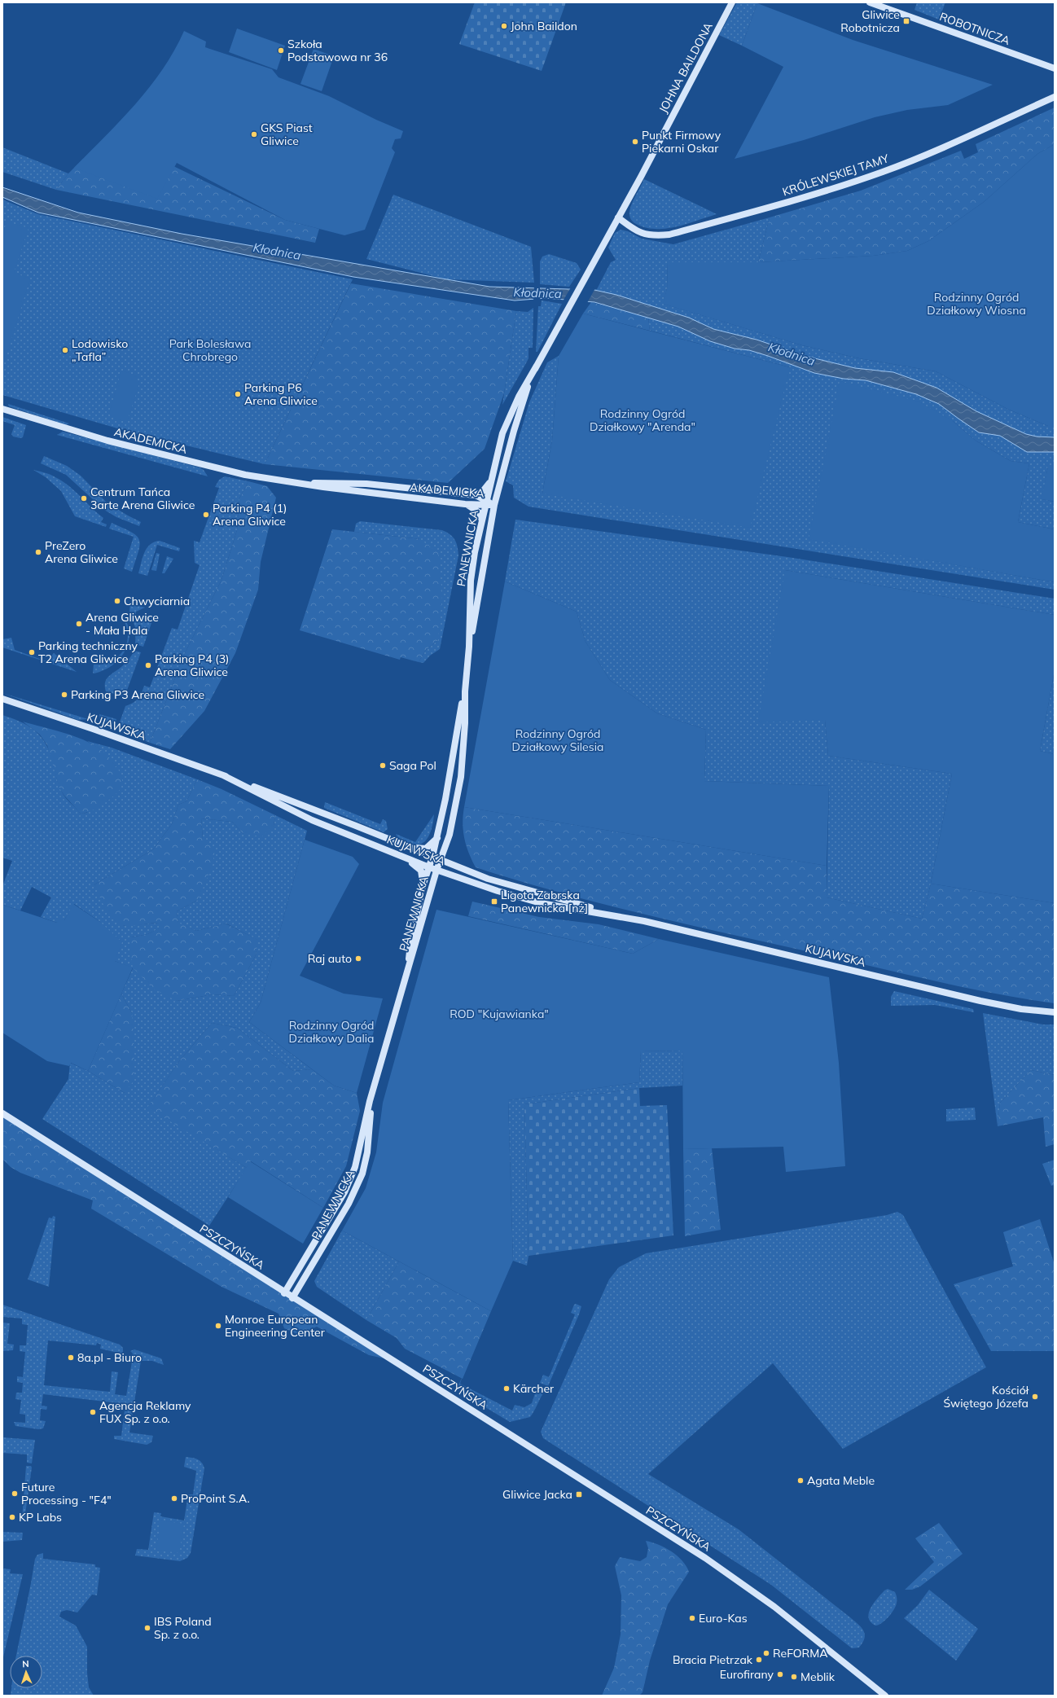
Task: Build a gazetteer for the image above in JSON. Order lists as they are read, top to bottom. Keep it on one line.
{"streets":{"street":["ROBOTNICZA","JOHNA BAILDONA","KRÓLEWSKIEJ TAMY","AKADEMICKA","PANEWNICKA","KUJAWSKA","PSZCZYŃSKA"]},"crossings":[["JOHNA BAILDONA","KRÓLEWSKIEJ TAMY"],["JOHNA BAILDONA","PANEWNICKA"],["AKADEMICKA","PANEWNICKA"],["PANEWNICKA","KUJAWSKA"],["PANEWNICKA","PSZCZYŃSKA"]],"water":["Kłodnica"],"parks":["Rodzinny Ogród Działkowy Wiosna","Park Bolesława Chrobrego","Rodzinny Ogród Działkowy \"Arenda\"","Rodzinny Ogród Działkowy Silesia","ROD \"Kujawianka\"","Rodzinny Ogród Działkowy Dalia"],"places":{"transit":["Gliwice Robotnicza","Ligota Zabrska Panewnicka [nż]","Gliwice Jacka"],"other":["John Baildon","Szkoła Podstawowa nr 36","GKS Piast Gliwice","Punkt Firmowy Piekarni Oskar","Lodowisko „Tafla”","Parking P6 Arena Gliwice","Centrum Tańca 3arte Arena Gliwice","Parking P4 (1) Arena Gliwice","PreZero Arena Gliwice","Chwyciarnia","Arena Gliwice - Mała Hala","Parking techniczny T2 Arena Gliwice","Parking P4 (3) Arena Gliwice","Parking P3 Arena Gliwice","Saga Pol","Raj auto","Monroe European Engineering Center","8a.pl - Biuro","Kärcher","Kościół Świętego Józefa","Agencja Reklamy FUX Sp. z o.o.","Agata Meble","Future Processing - \"F4\"","ProPoint S.A.","KP Labs","Euro-Kas","IBS Poland Sp. z o.o.","ReFORMA","Bracia Pietrzak","Eurofirany","Meblik"]},"north":"top"}
